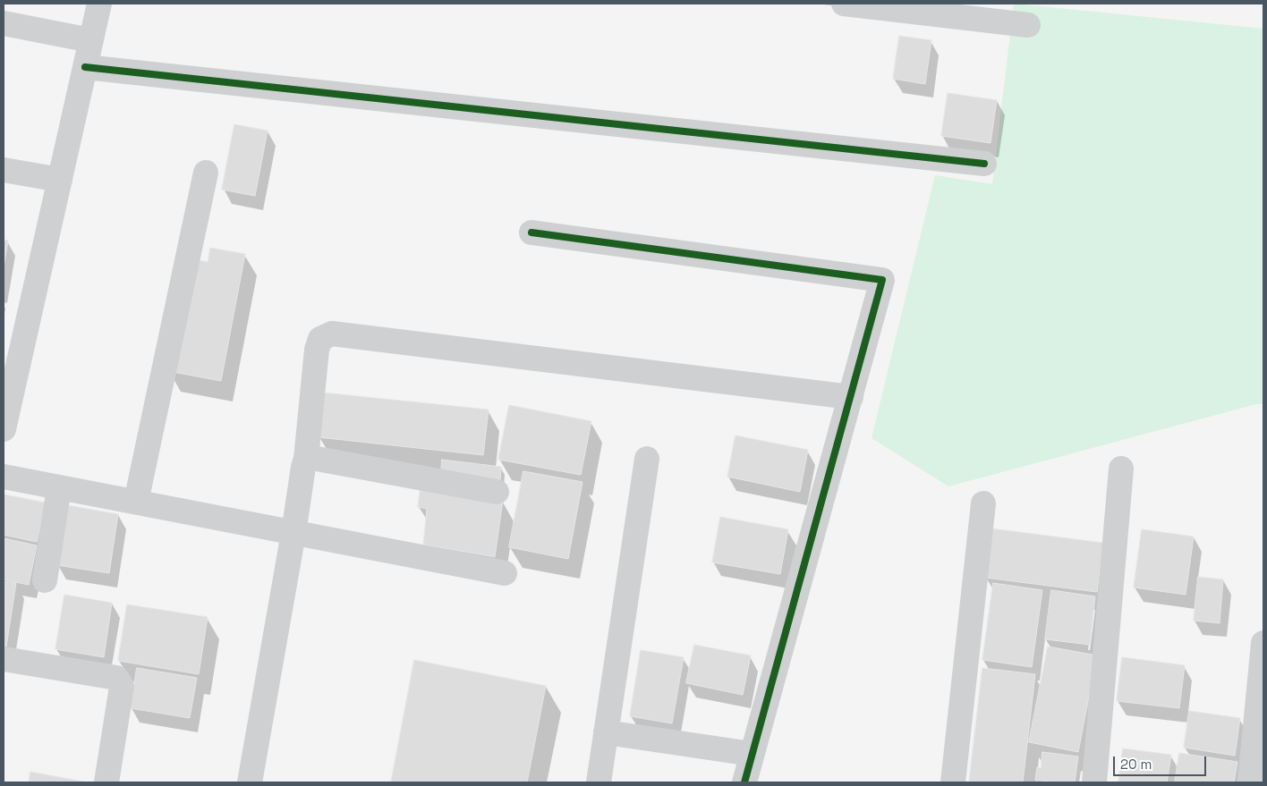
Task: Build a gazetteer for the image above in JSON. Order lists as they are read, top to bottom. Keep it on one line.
{"scale_bar":"20 m"}
